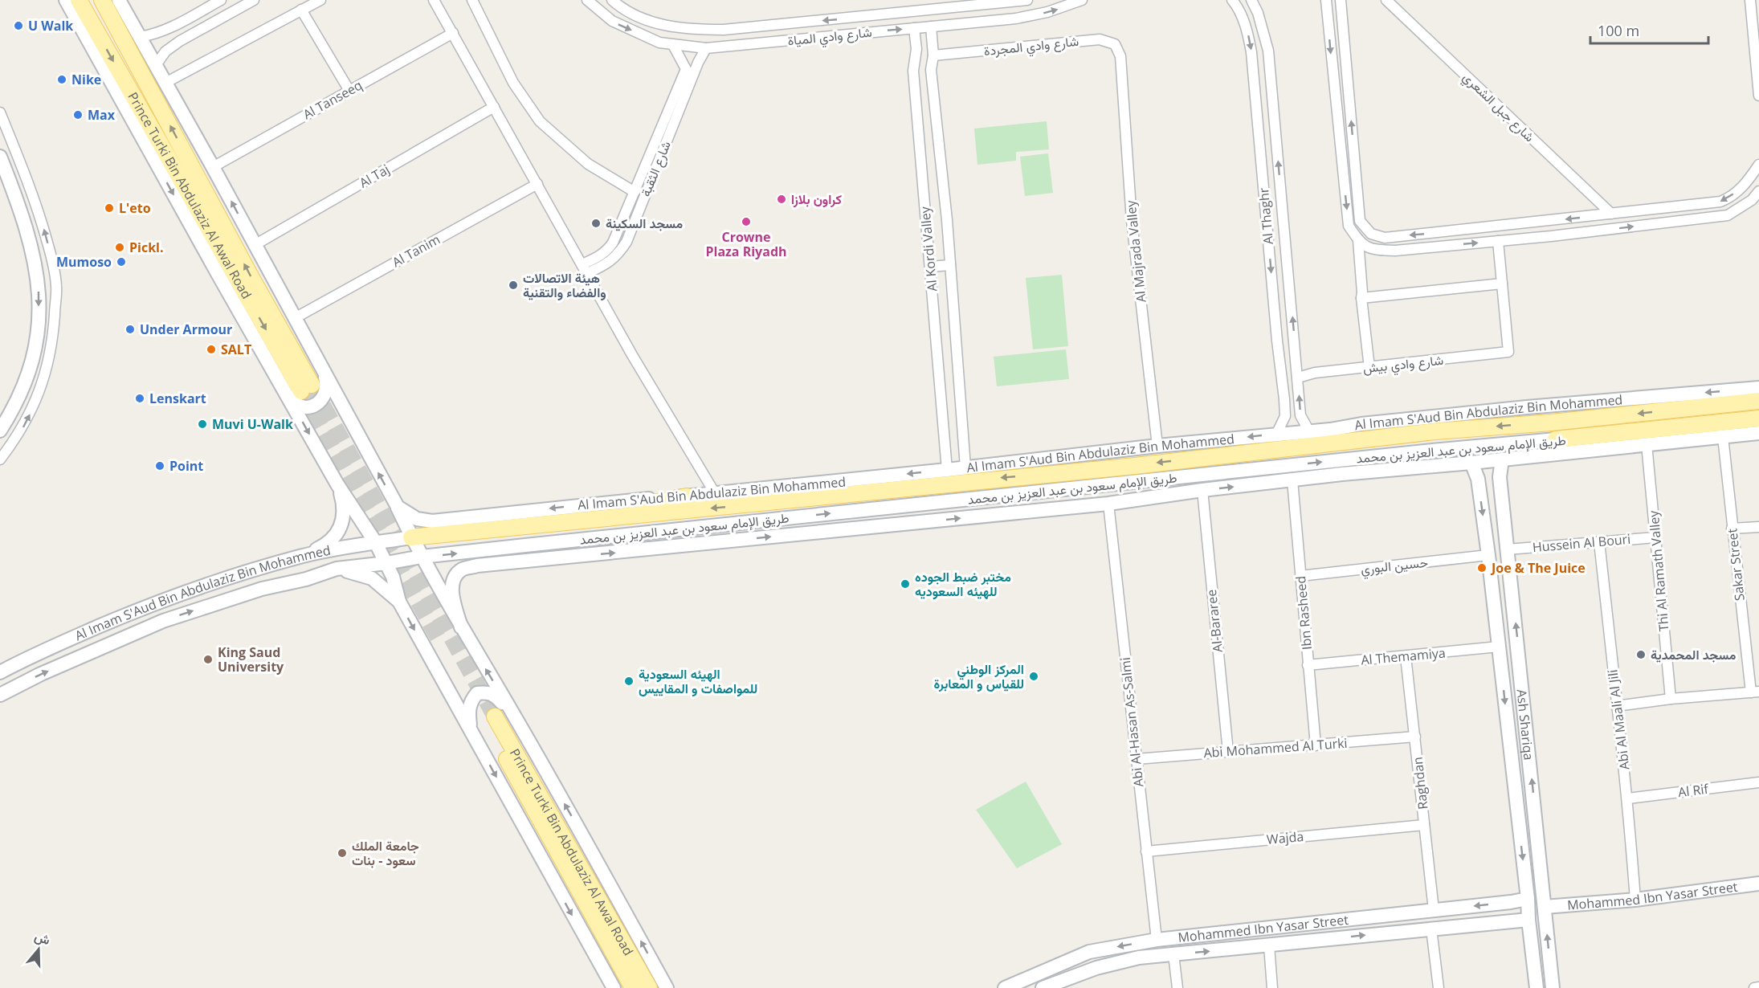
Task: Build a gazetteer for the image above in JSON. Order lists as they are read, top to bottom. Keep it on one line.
{"streets":{"main road":["Prince Turki Bin Abdulaziz Al Awal Road","Al Imam S'Aud Bin Abdulaziz Bin Mohammed","طريق الإمام سعود بن عبد العزيز بن محمد","Ash Shariqa","Mohammed Ibn Yasar Street"],"street":["شارع وادي المياة","شارع وادي المجردة","Al Tanseeq","شارع جبل الشعري","شارع الثقبة","Al Taj","Al Thaghr","Al Kordi Valley","Al Tanim","Al Majrada Valley","شارع وادي بيش","Hussein Al Bouri","Sakar Street","حسين البوري","Thi Al Ramath Valley","Ibn Rasheed","Al-Bararee","Al Themamiya","Abi Al Maali Al Jili","Abi Al-Hasan As-Salmi","Abi Mohammed Al Turki","Raghdan","Al Rif","Wajda"]},"crossings":[["شارع وادي المياة","شارع الثقبة"],["شارع وادي المياة","Al Kordi Valley"],["شارع وادي المجردة","Al Kordi Valley"],["شارع وادي المجردة","Al Majrada Valley"],["Al Thaghr","شارع وادي بيش"],["Al Thaghr","Al Imam S'Aud Bin Abdulaziz Bin Mohammed"],["Al Kordi Valley","Al Imam S'Aud Bin Abdulaziz Bin Mohammed"],["Al Majrada Valley","Al Imam S'Aud Bin Abdulaziz Bin Mohammed"],["Al Imam S'Aud Bin Abdulaziz Bin Mohammed","طريق الإمام سعود بن عبد العزيز بن محمد"],["Hussein Al Bouri","Thi Al Ramath Valley"],["Hussein Al Bouri","Abi Al Maali Al Jili"],["Hussein Al Bouri","Ash Shariqa"],["حسين البوري","Ibn Rasheed"],["حسين البوري","Ash Shariqa"],["Ibn Rasheed","Al Themamiya"],["Ibn Rasheed","Abi Mohammed Al Turki"],["Al-Bararee","Abi Mohammed Al Turki"],["Al Themamiya","Ash Shariqa"],["Al Themamiya","Raghdan"],["Abi Al Maali Al Jili","Al Rif"],["Abi Al Maali Al Jili","Mohammed Ibn Yasar Street"],["Abi Al-Hasan As-Salmi","Abi Mohammed Al Turki"],["Abi Al-Hasan As-Salmi","Wajda"],["Abi Al-Hasan As-Salmi","Mohammed Ibn Yasar Street"],["Ash Shariqa","Mohammed Ibn Yasar Street"],["Abi Mohammed Al Turki","Raghdan"],["Raghdan","Wajda"],["Raghdan","Mohammed Ibn Yasar Street"]],"places":["U Walk","Nike","Max","كراون بلازا","L'eto","Crowne Plaza Riyadh","مسجد السكينة","Pickl.","Mumoso","هيئة الاتصالات والفضاء والتقنية","Under Armour","SALT","Lenskart","Muvi U-Walk","Point","Joe & The Juice","مختبر ضبط الجوده للهيئه السعوديه","مسجد المحمدية","King Saud University","المركز الوطني للقياس و المعابرة","الهيئه السعودية للمواصفات و المقاييس","جامعة الملك سعود - بنات"],"scale_bar":"100 m","north":"top"}
